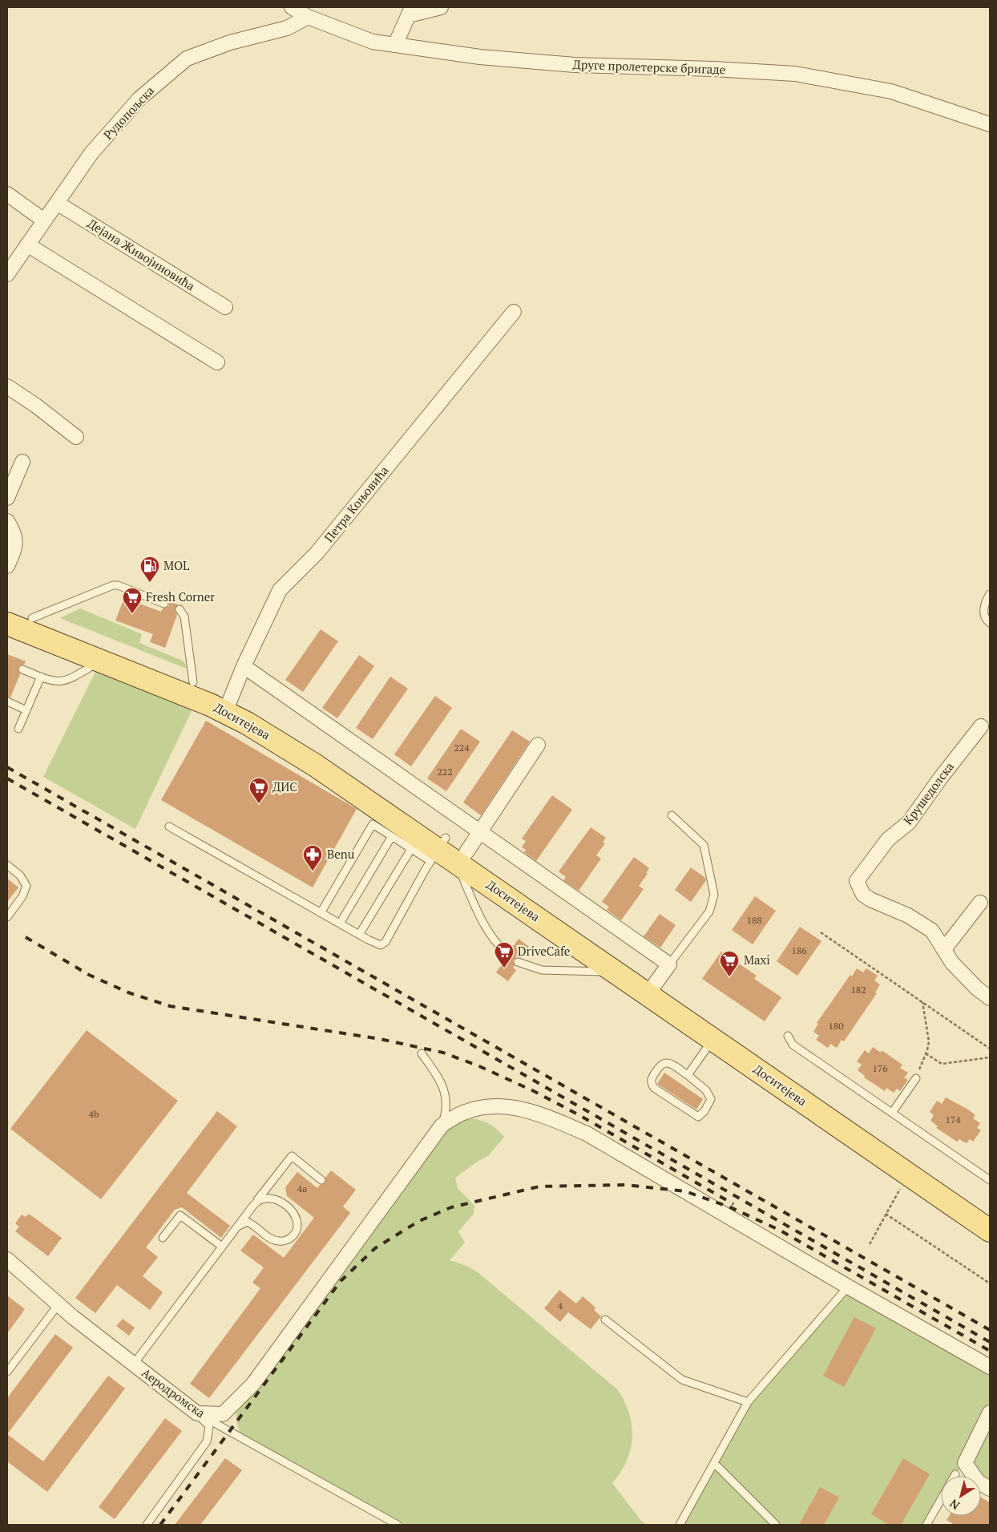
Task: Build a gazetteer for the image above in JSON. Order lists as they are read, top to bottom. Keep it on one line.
{"streets":{"main road":["Доситејева"],"street":["Друге пролетерске бригаде","Рудопољска","Дејана Живојиновића","Петра Коњовића","Крушедолска","Аеродромска"]},"crossings":[["Друге пролетерске бригаде","Рудопољска"],["Рудопољска","Дејана Живојиновића"],["Петра Коњовића","Доситејева"]],"places":{"fuel station":["MOL"],"supermarket":["Fresh Corner","ДИС","DriveCafe","Maxi"],"pharmacy":["Benu"]},"house_numbers":["224","222","188","186","182","180","176","4b","174","4a","4"],"north":"bottom left"}
